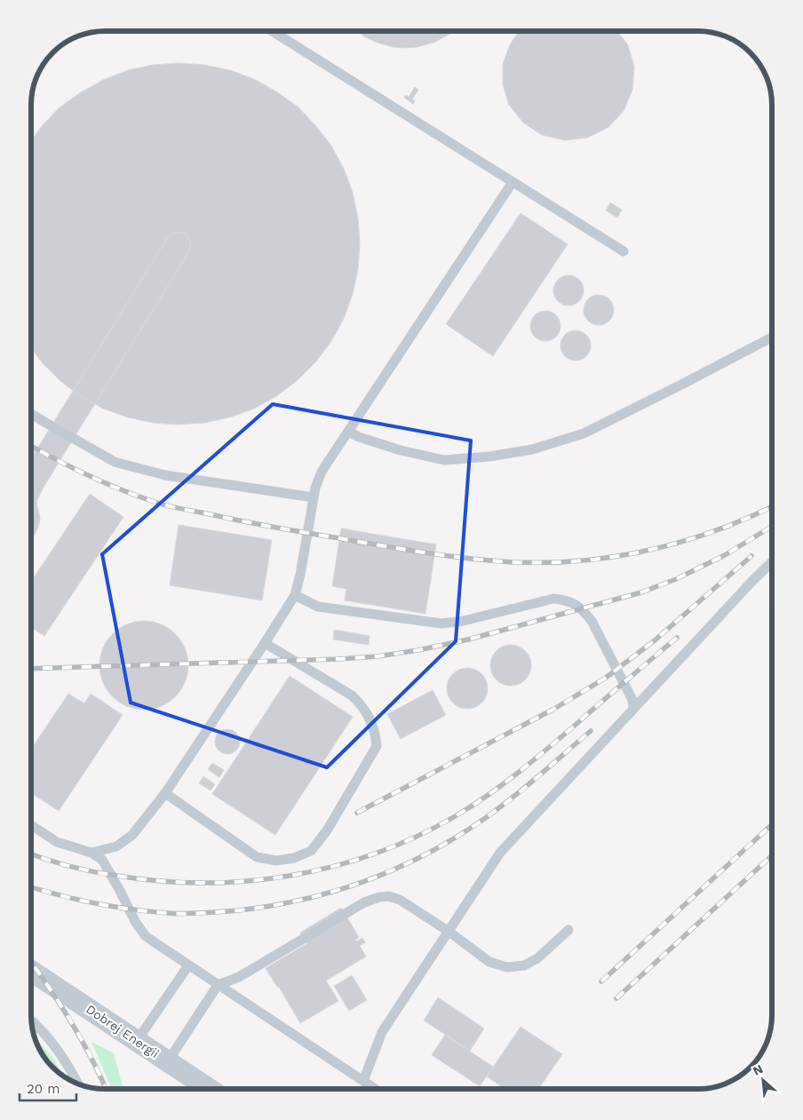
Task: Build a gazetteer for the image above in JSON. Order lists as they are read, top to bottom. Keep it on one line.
{"streets":{"street":["Dobrej Energii"]},"scale_bar":"20 m","north":"top left"}
